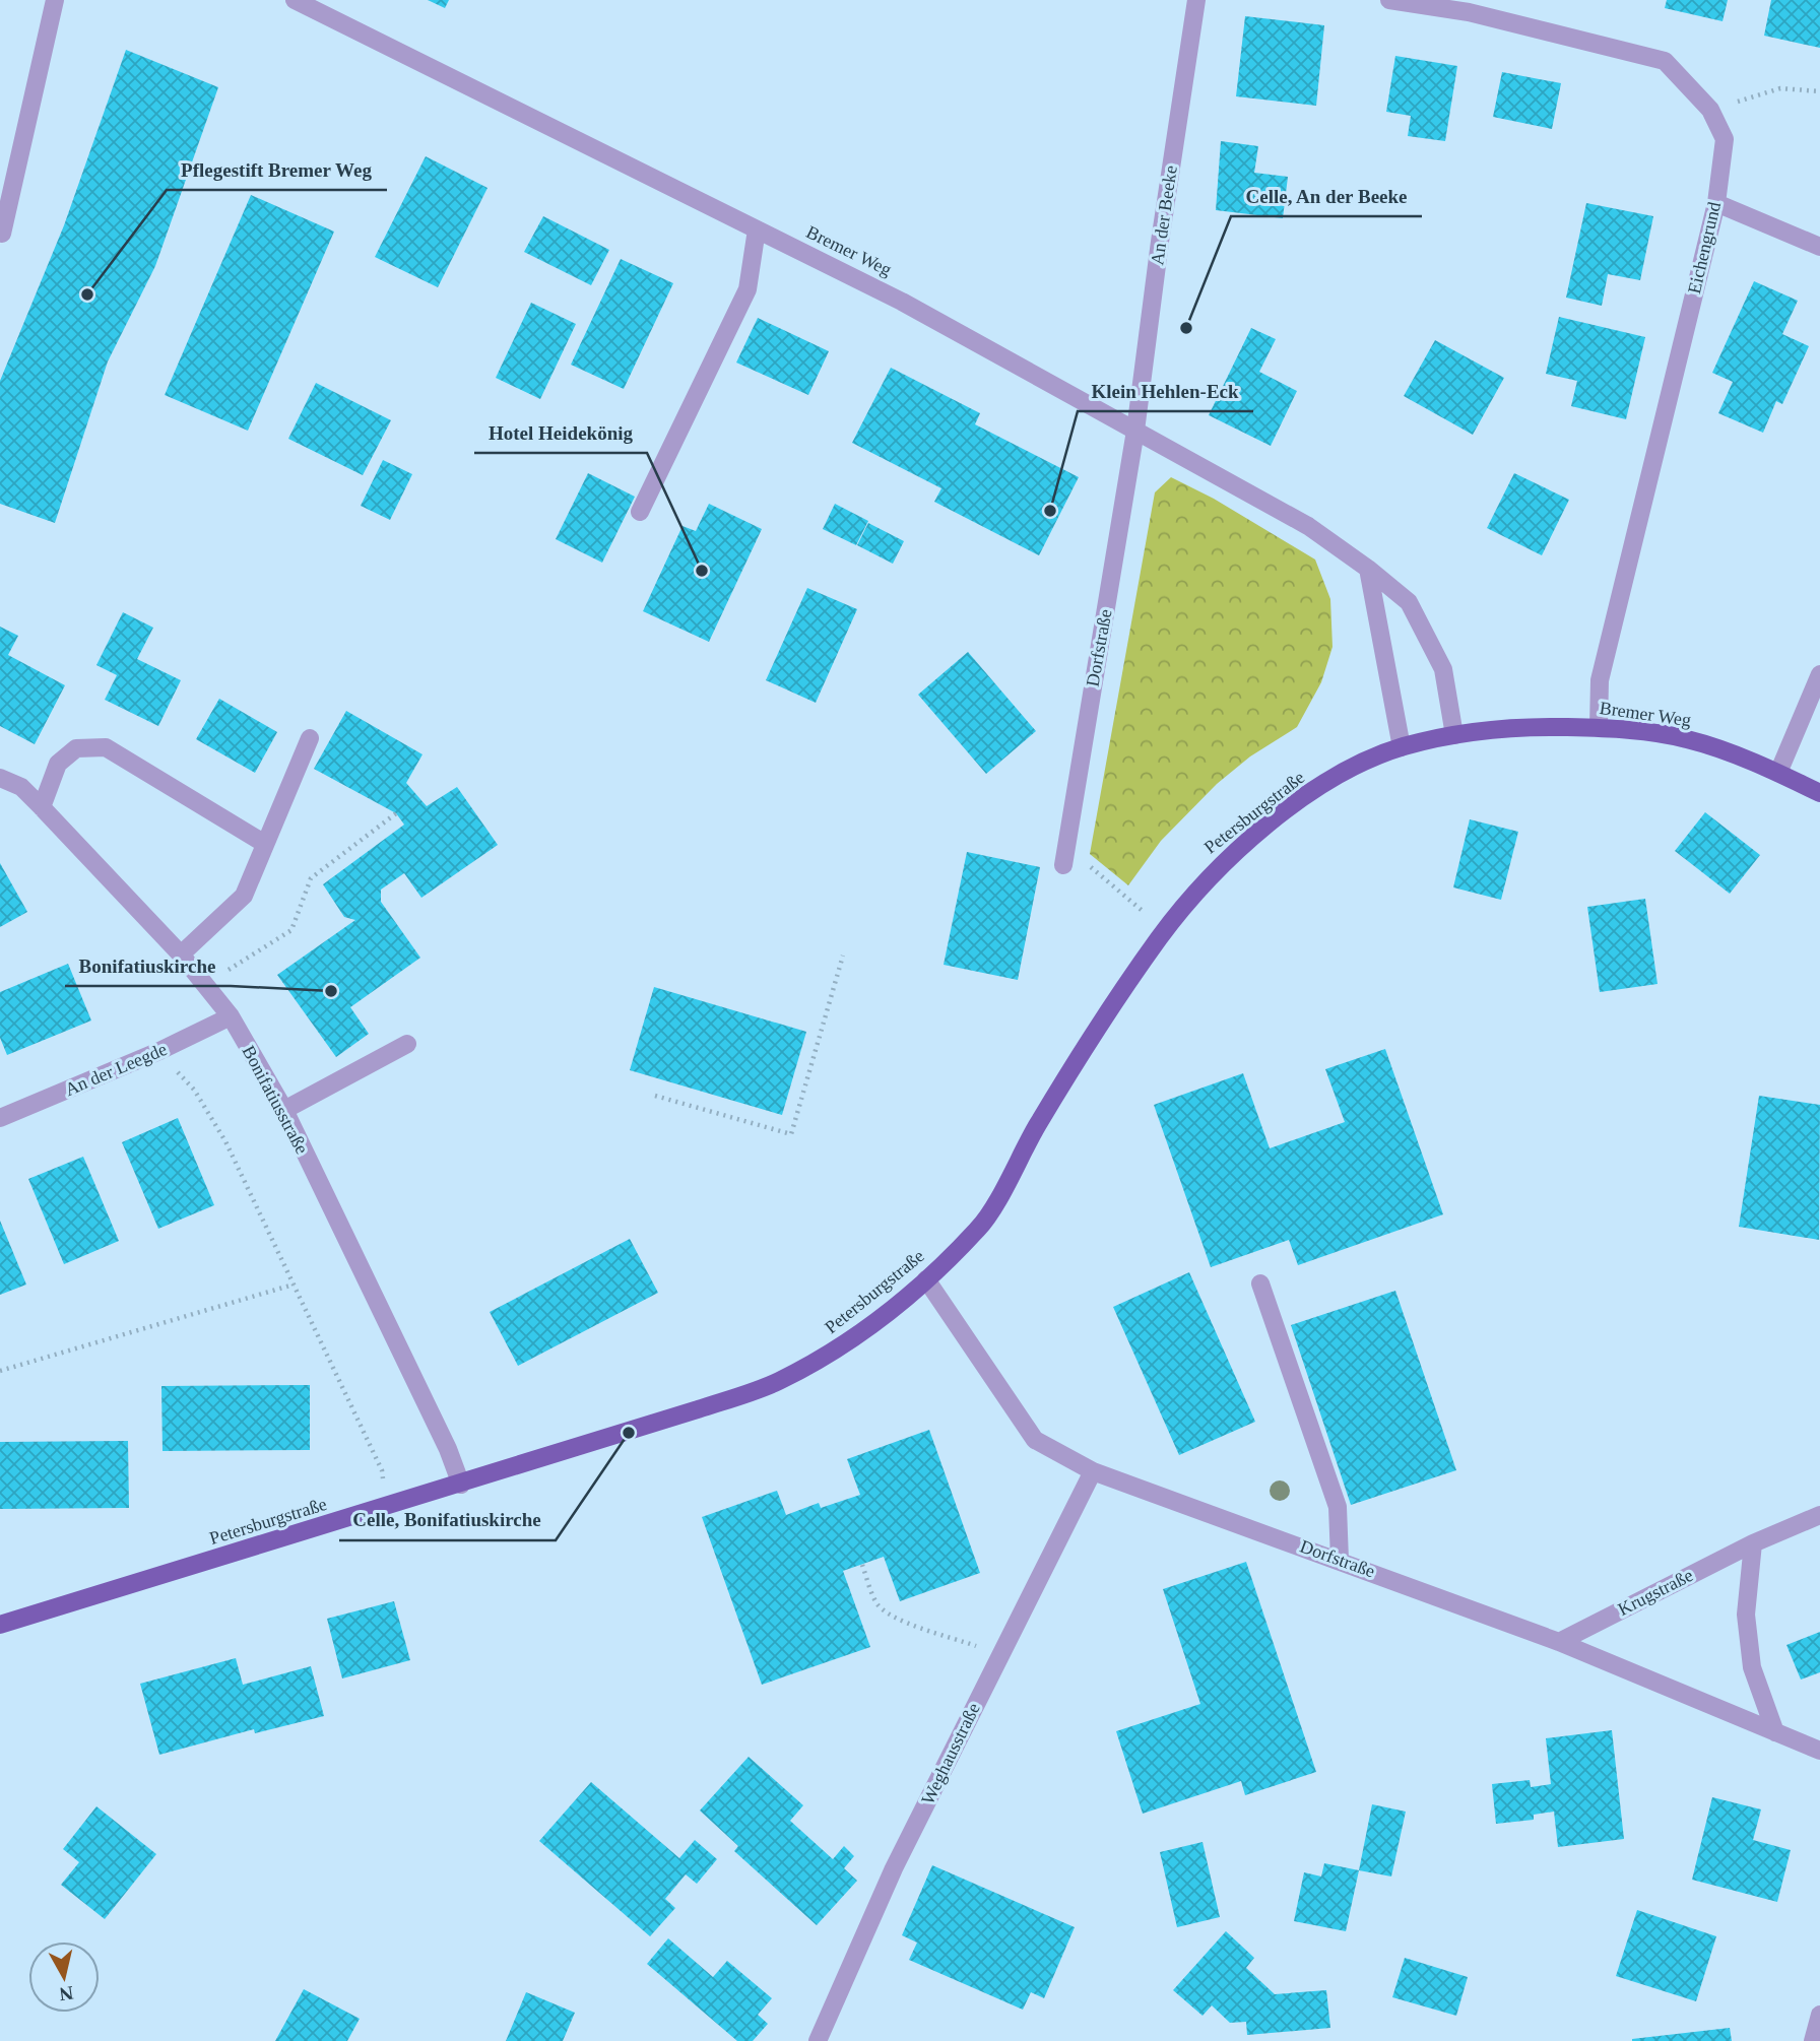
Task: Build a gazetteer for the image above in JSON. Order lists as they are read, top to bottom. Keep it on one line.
{"streets":{"main road":["Bremer Weg","Petersburgstraße"],"street":["An der Beeke","Eichengrund","Dorfstraße","An der Leegde","Bonifatiusstraße","Krugstraße","Weghausstraße"]},"crossings":[["An der Beeke","Bremer Weg"],["An der Beeke","Dorfstraße"],["Eichengrund","Bremer Weg"],["Bremer Weg","Dorfstraße"],["Bremer Weg","Petersburgstraße"],["Dorfstraße","Petersburgstraße"],["Dorfstraße","Krugstraße"],["Dorfstraße","Weghausstraße"],["Petersburgstraße","Bonifatiusstraße"],["An der Leegde","Bonifatiusstraße"]],"places":["Pflegestift Bremer Weg","Celle, An der Beeke","Klein Hehlen-Eck","Hotel Heidekönig","Bonifatiuskirche","Celle, Bonifatiuskirche"],"north":"bottom"}
